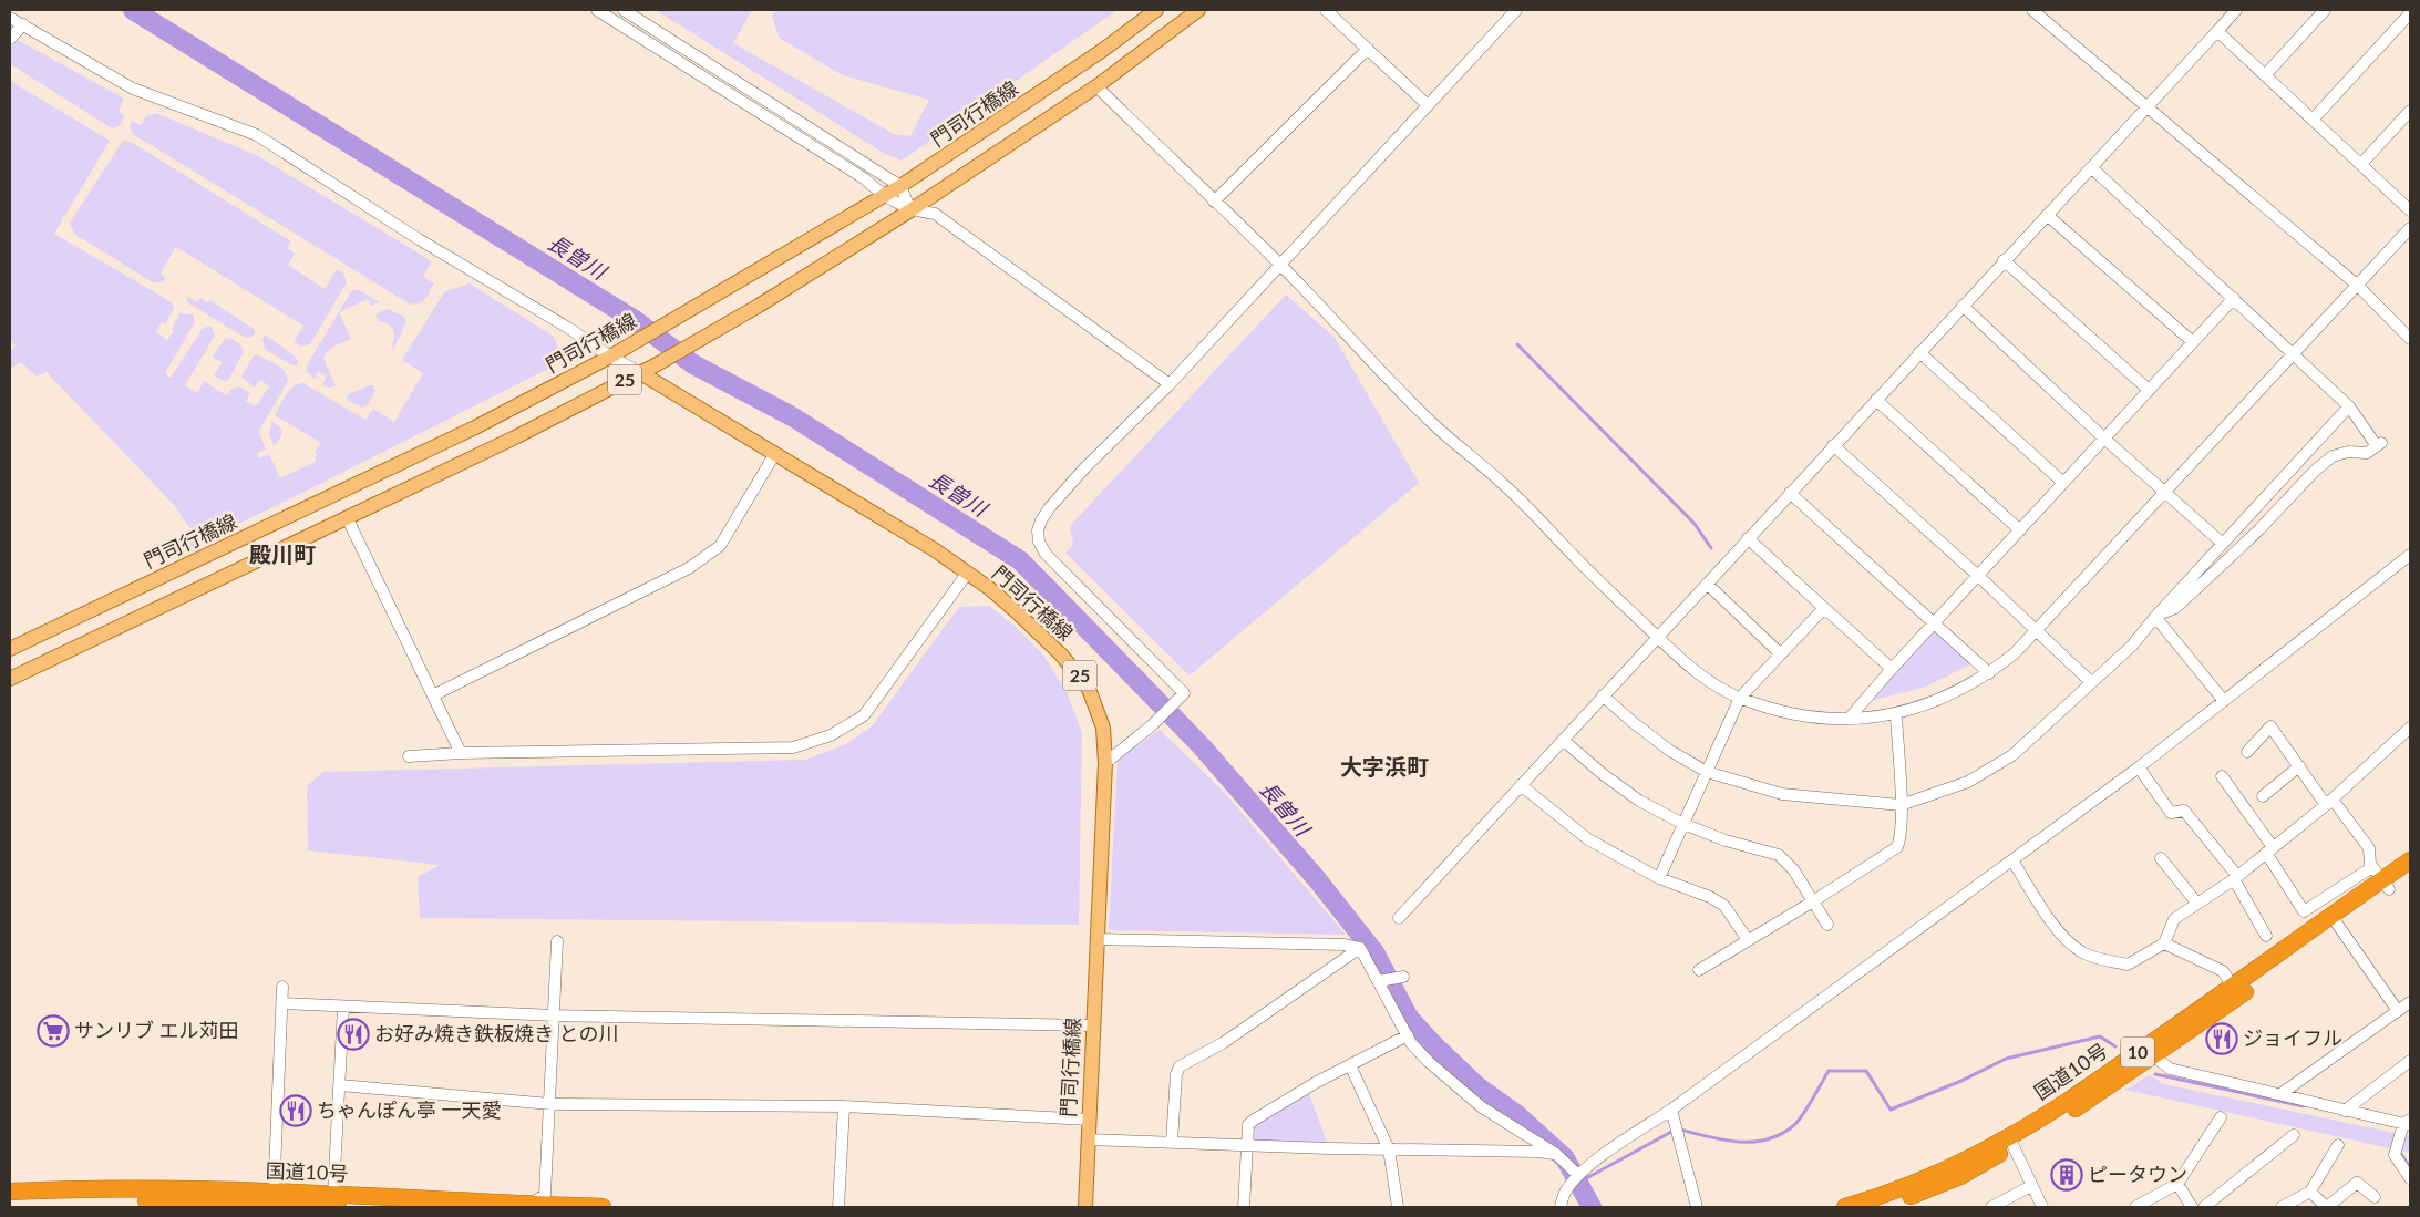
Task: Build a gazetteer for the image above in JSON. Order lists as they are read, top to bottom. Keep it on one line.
{"streets":{"highway":["10","国道10号"],"main road":["門司行橋線","25"]},"crossings":[["門司行橋線","25"]],"districts":["殿川町","大字浜町"],"water":["長曽川"],"places":{"supermarket":["サンリブ エル苅田"],"restaurant":["お好み焼き鉄板焼き との川","ジョイフル","ちゃんぽん亭 一天愛"],"building":["ピータウン"]}}
